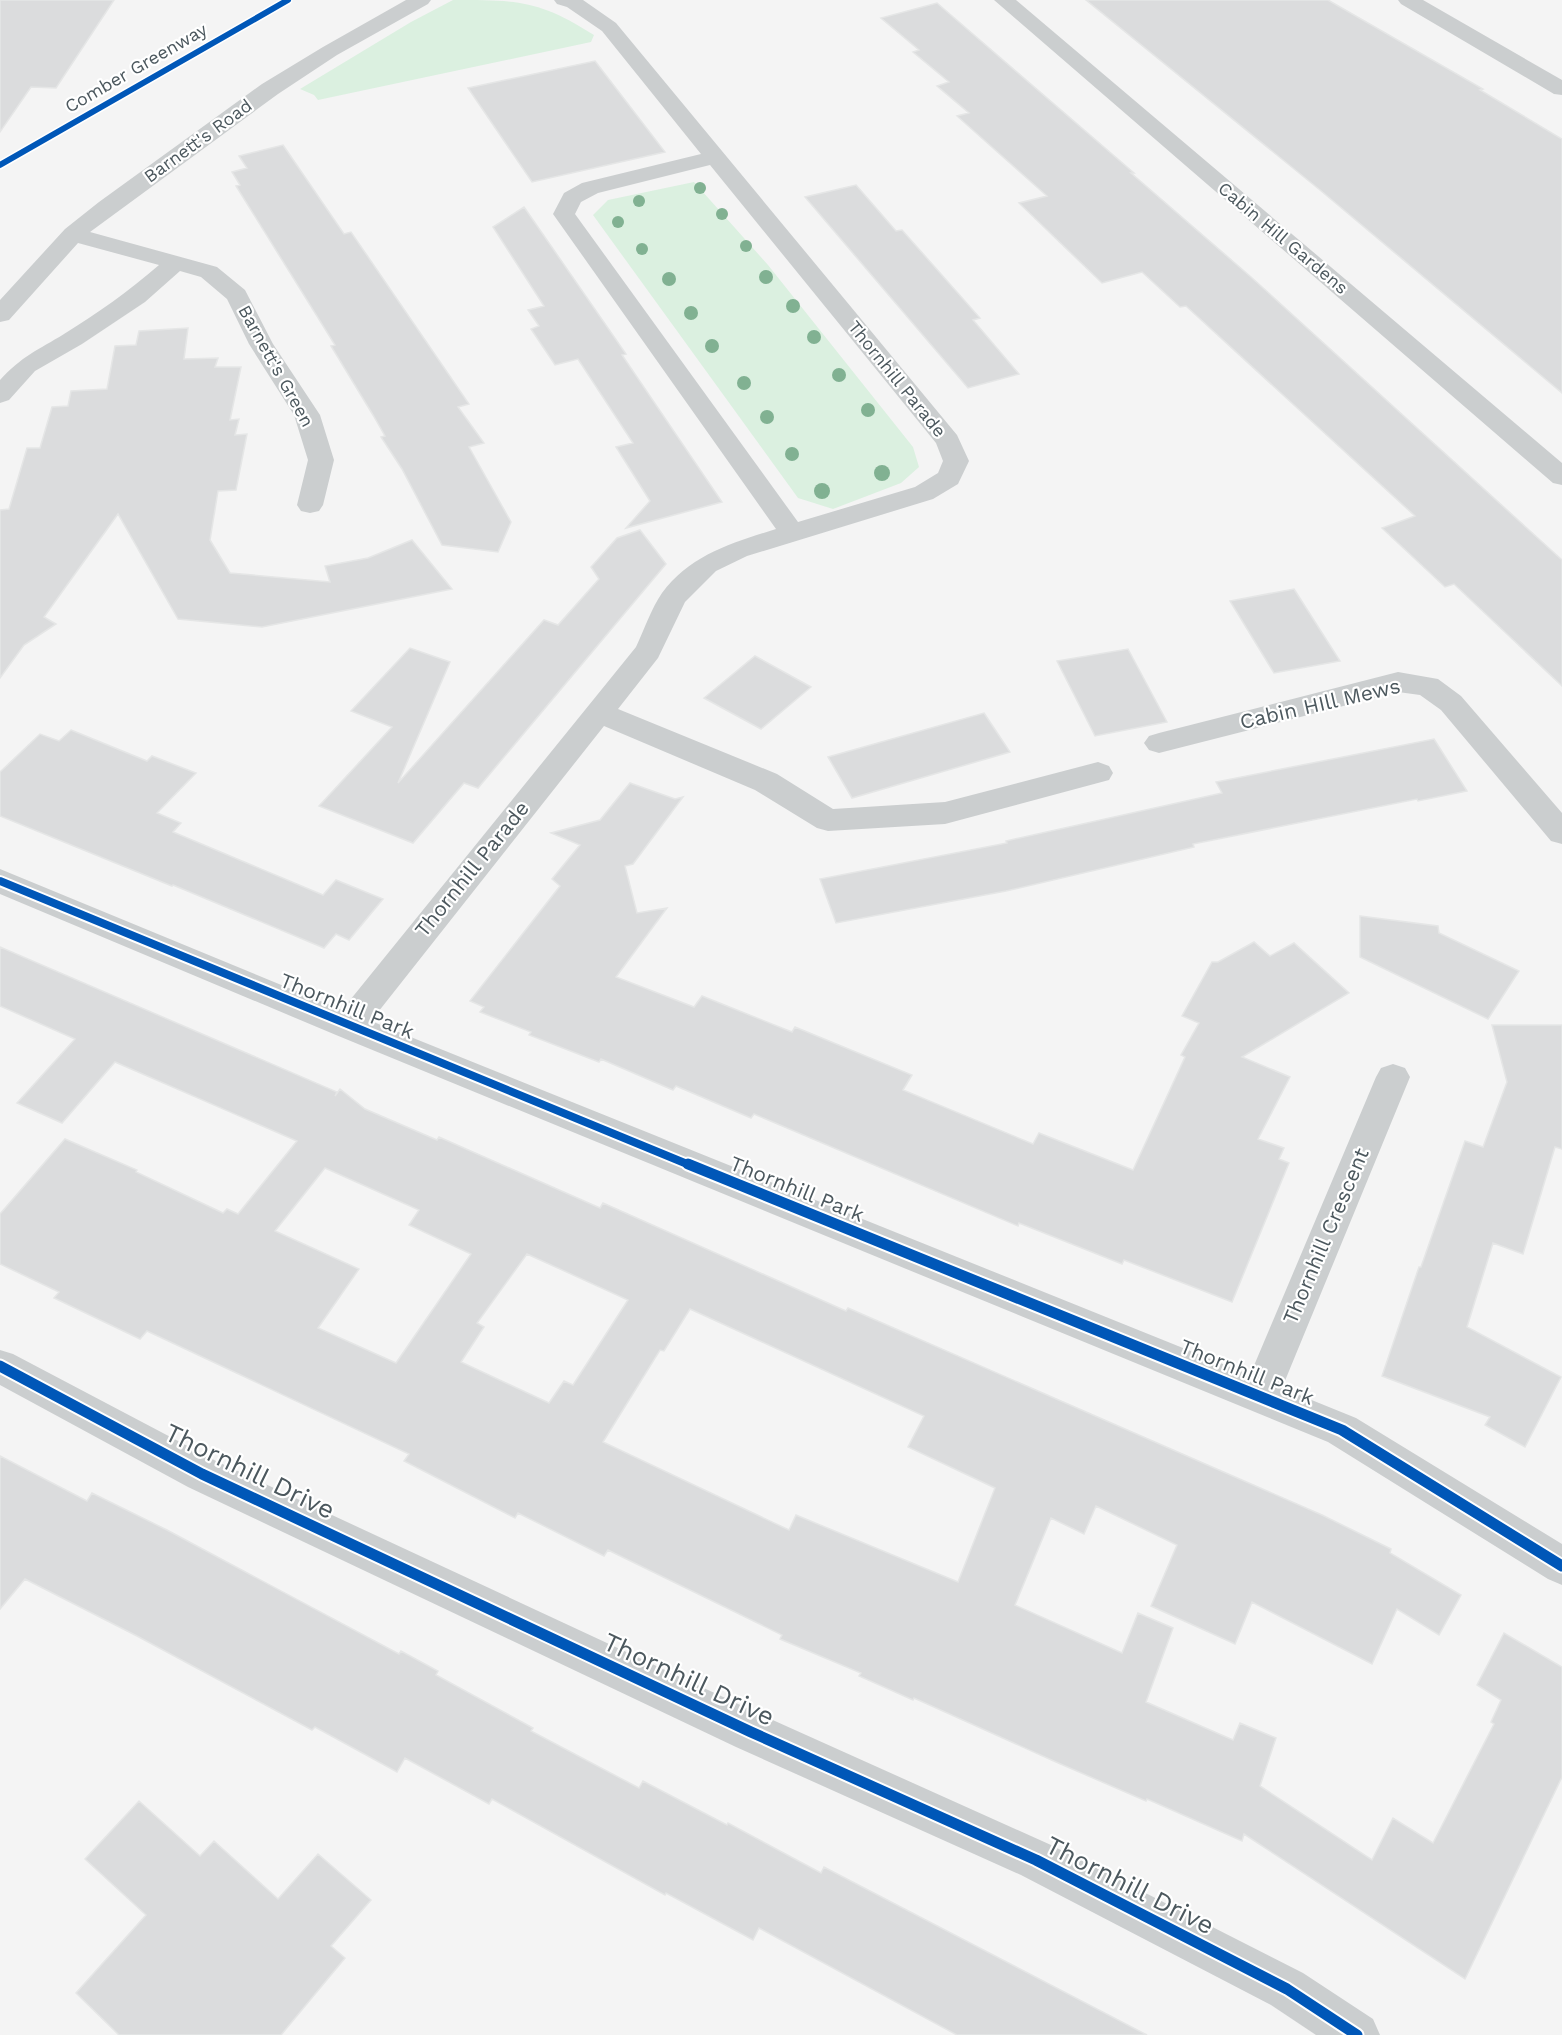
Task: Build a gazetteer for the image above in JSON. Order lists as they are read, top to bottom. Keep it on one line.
{"streets":{"street":["Barnett's Road","Cabin Hill Gardens","Barnett's Green","Thornhill Parade","Cabin HIll Mews","Thornhill Park","Thornhill Crescent","Thornhill Drive"],"cycle path":["Comber Greenway"]},"crossings":[["Barnett's Road","Barnett's Green"],["Thornhill Parade","Thornhill Park"],["Thornhill Park","Thornhill Crescent"]]}
